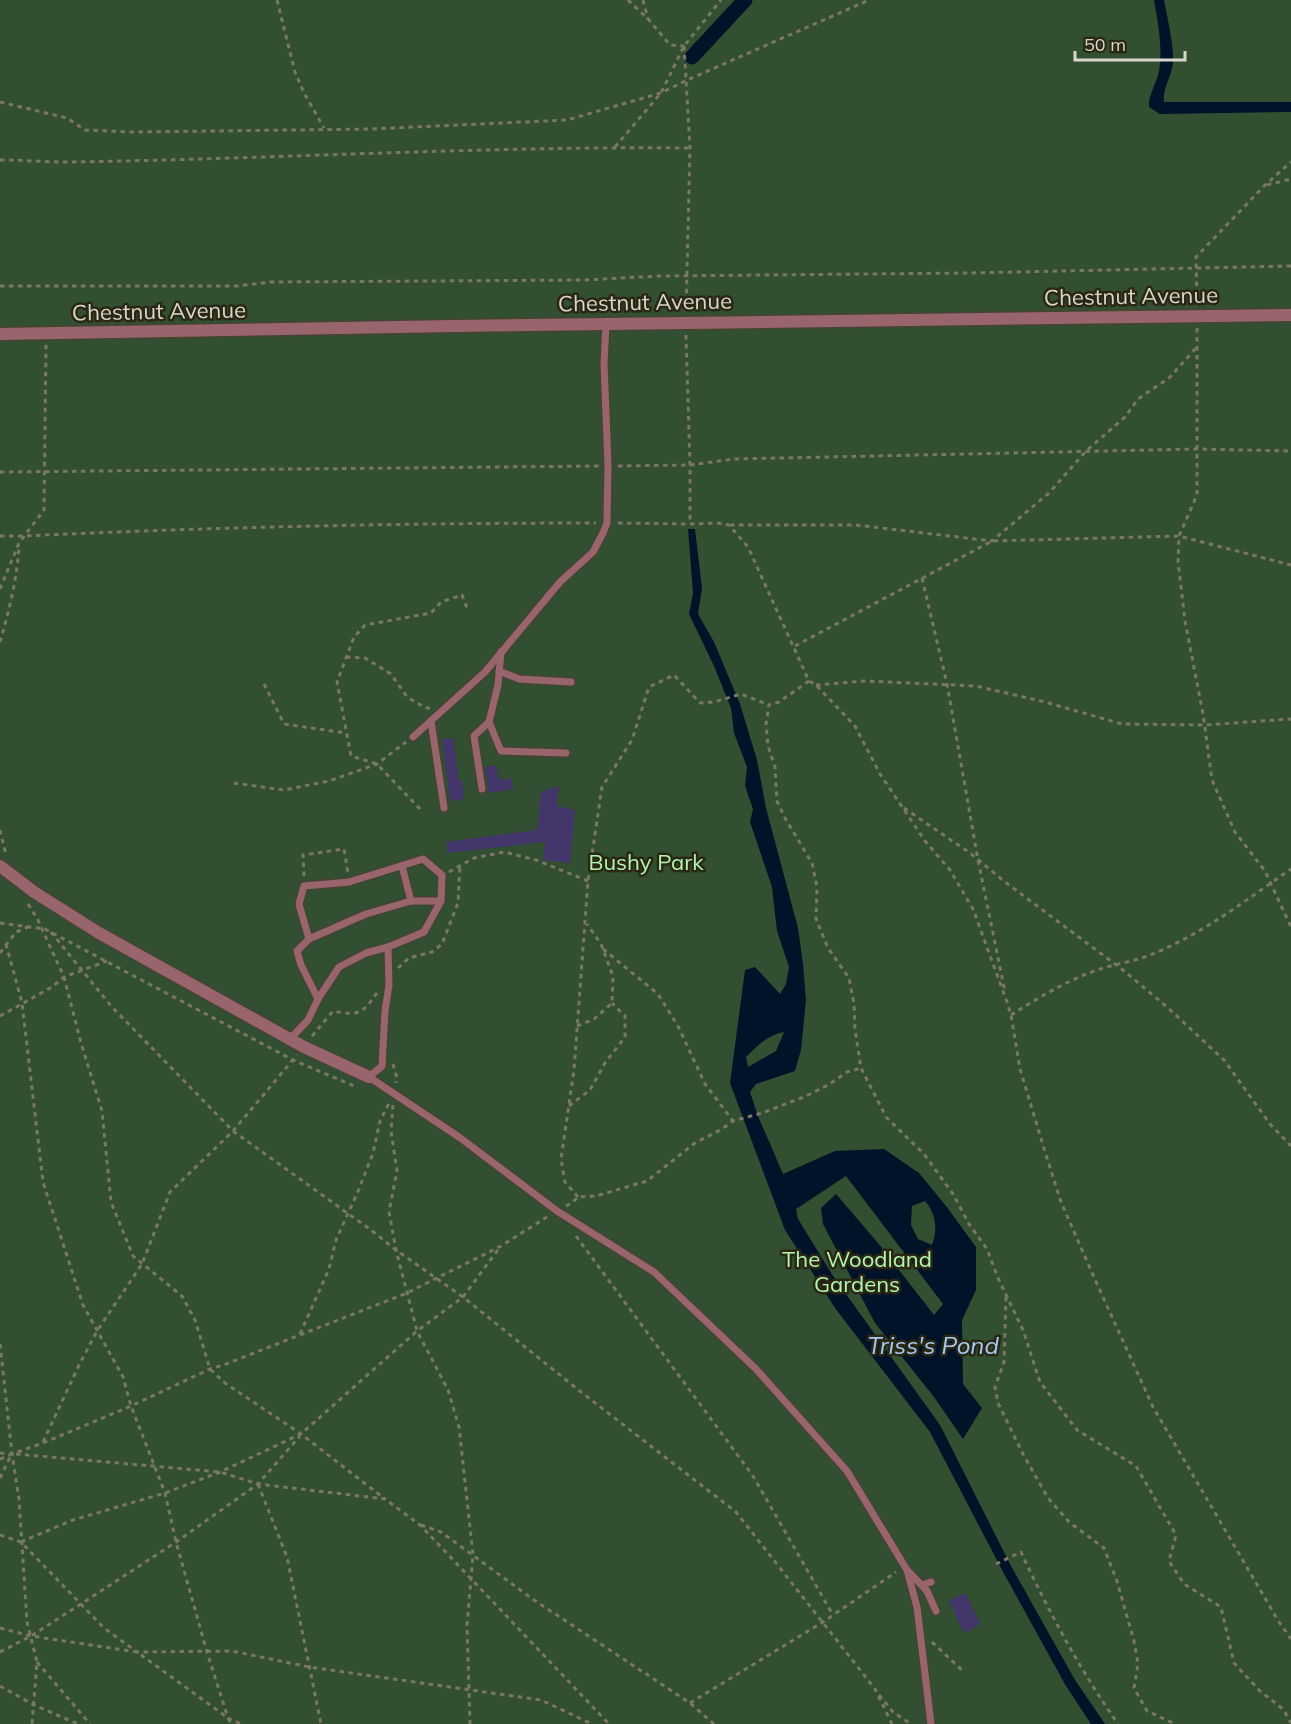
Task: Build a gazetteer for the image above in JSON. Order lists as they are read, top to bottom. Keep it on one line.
{"streets":{"street":["Chestnut Avenue"]},"water":["Triss's Pond"],"parks":["Bushy Park","The Woodland Gardens"],"scale_bar":"50 m"}
